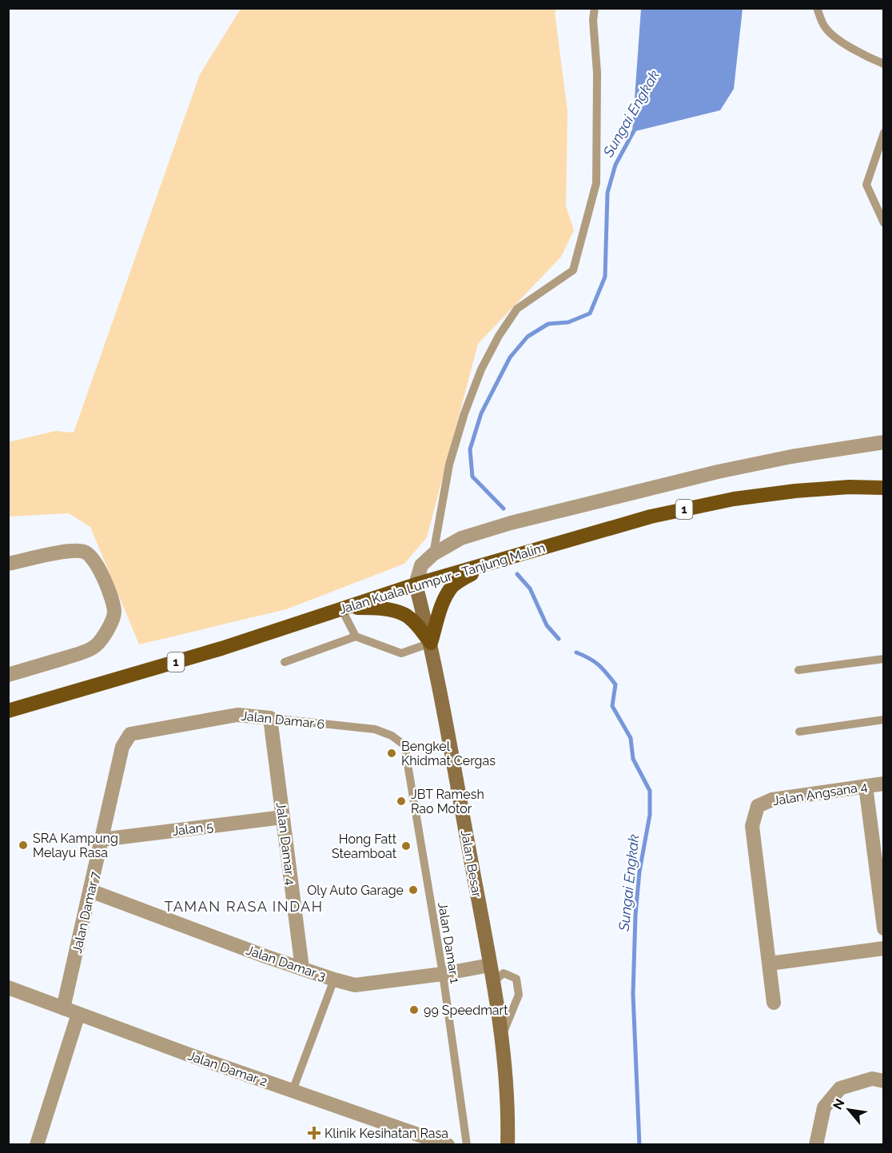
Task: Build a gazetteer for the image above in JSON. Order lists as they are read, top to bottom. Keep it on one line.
{"streets":{"main road":["1","Jalan Kuala Lumpur - Tanjung Malim","Jalan Besar"],"street":["Jalan Damar 6","Jalan Angsana 4","Jalan 5","Jalan Damar 4","Jalan Damar 7","Jalan Damar 3","Jalan Damar 2"],"lane":["Jalan Damar 1"]},"crossings":[["Jalan Kuala Lumpur - Tanjung Malim","Jalan Besar"],["Jalan Damar 6","Jalan Damar 4"],["Jalan Damar 6","Jalan Damar 7"],["Jalan Damar 6","Jalan Damar 1"],["Jalan 5","Jalan Damar 4"],["Jalan 5","Jalan Damar 7"],["Jalan Damar 4","Jalan Damar 3"],["Jalan Besar","Jalan Damar 3"],["Jalan Damar 7","Jalan Damar 3"],["Jalan Damar 7","Jalan Damar 2"],["Jalan Damar 1","Jalan Damar 3"]],"districts":["TAMAN RASA INDAH"],"water":["Sungai Engkak"],"places":{"other":["Bengkel Khidmat Cergas","JBT Ramesh Rao Motor","SRA Kampung Melayu Rasa","Hong Fatt Steamboat","Oly Auto Garage","99 Speedmart"],"health":["Klinik Kesihatan Rasa"]},"north":"top left"}
